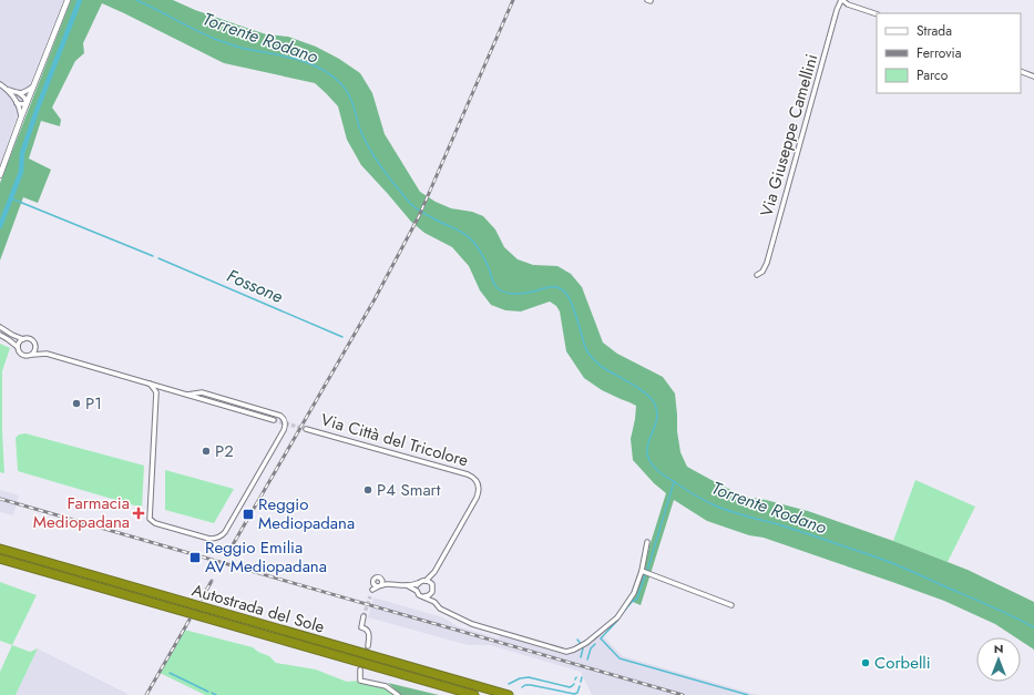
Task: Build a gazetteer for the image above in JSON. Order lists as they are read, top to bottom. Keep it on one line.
{"streets":{"highway":["Autostrada del Sole"],"street":["Via Giuseppe Camellini","Via Città del Tricolore"]},"water":["Torrente Rodano","Fossone"],"places":{"other":["P1","P2","P4 Smart","Corbelli"],"health":["Farmacia Mediopadana"],"transit":["Reggio Mediopadana","Reggio Emilia AV Mediopadana"]},"legend":["Strada","Ferrovia","Parco"],"north":"top"}
